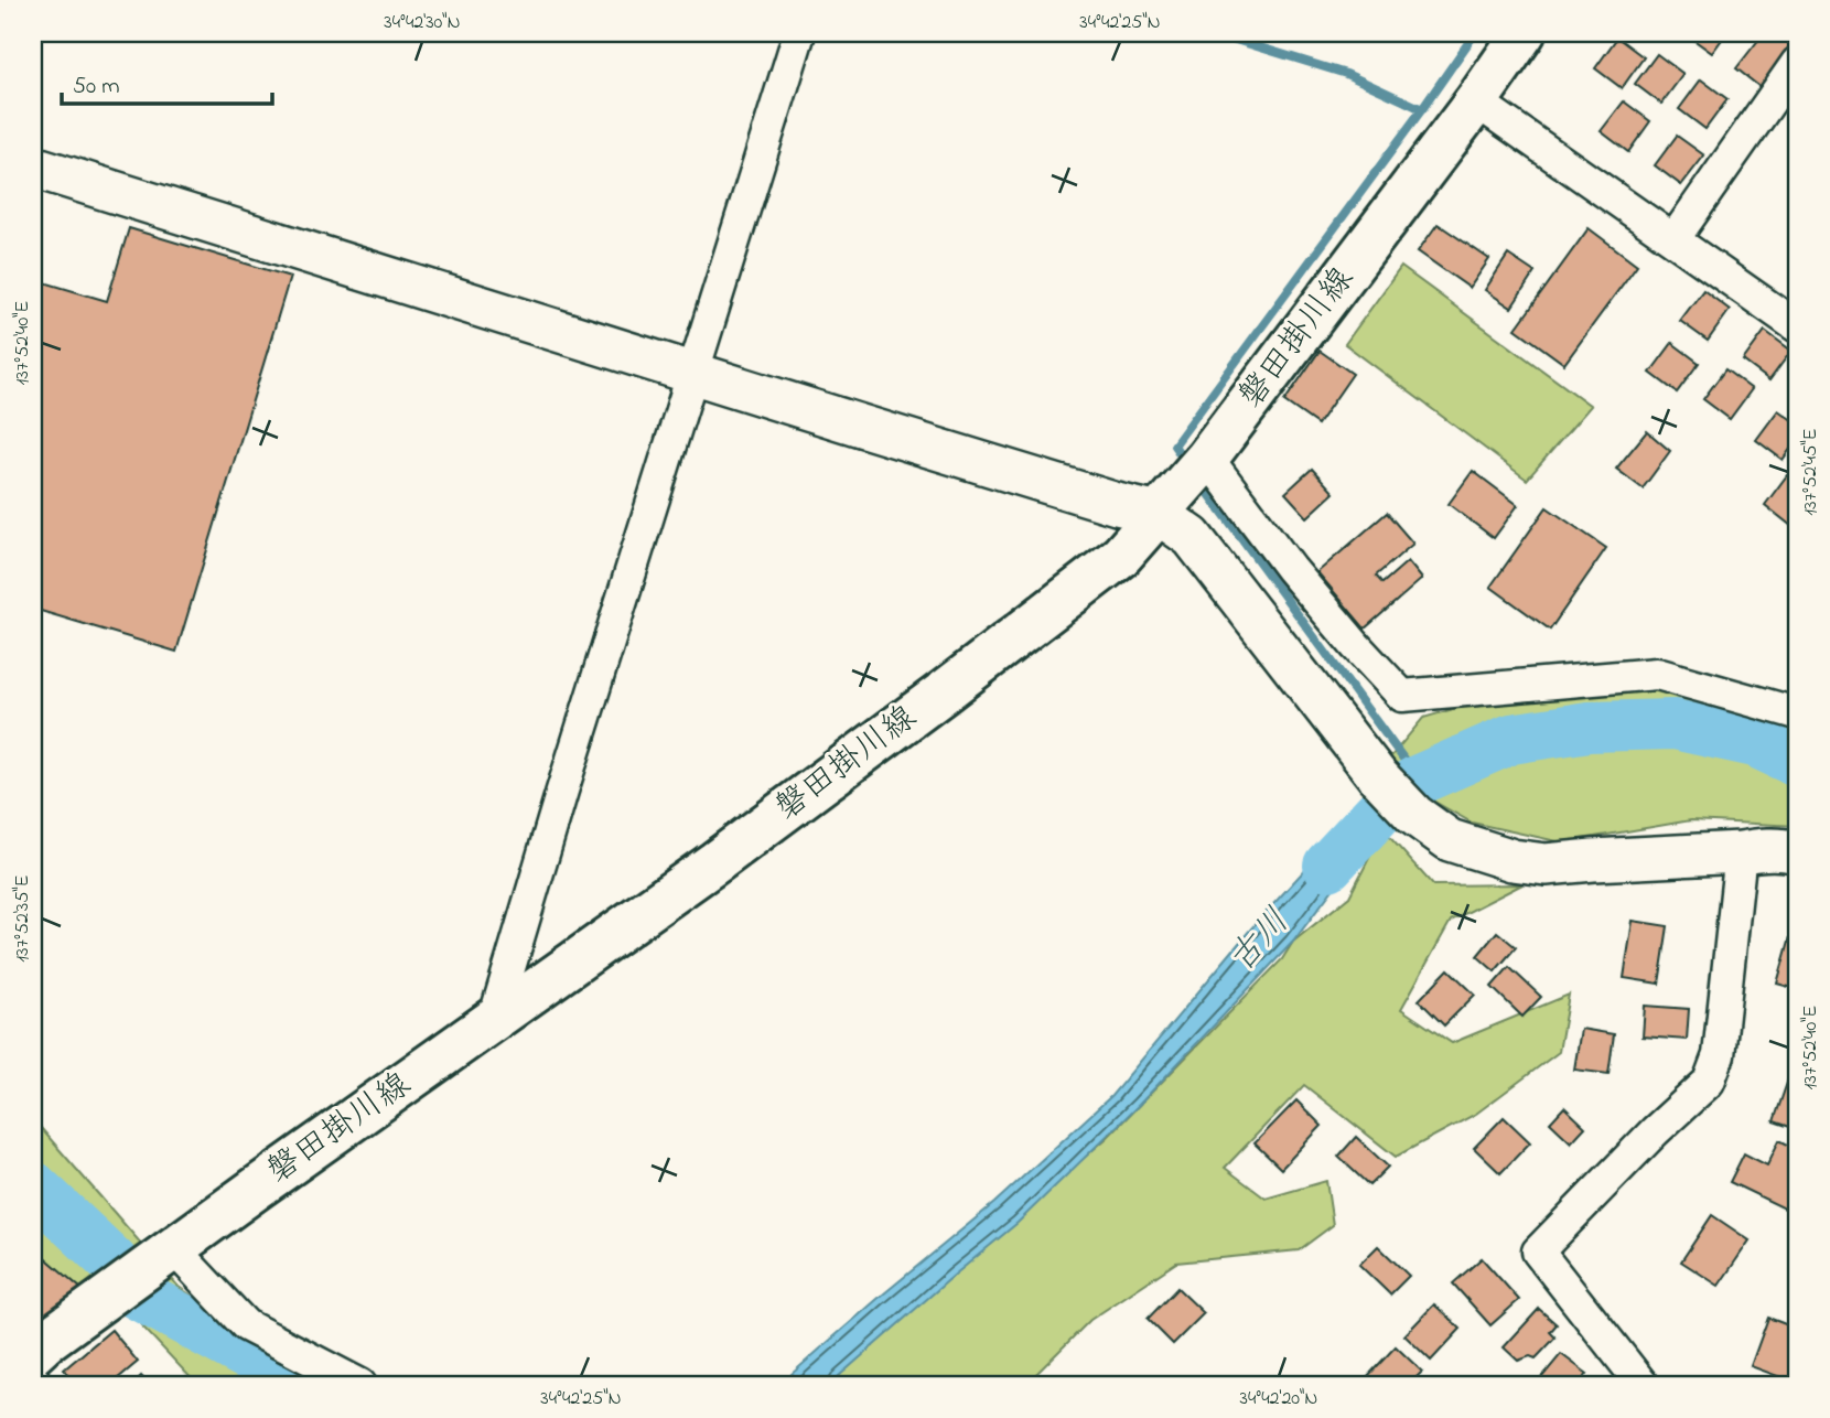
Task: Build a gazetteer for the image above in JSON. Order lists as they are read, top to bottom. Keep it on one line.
{"streets":{"main road":["磐田掛川線"]},"water":["古川"],"scale_bar":"50 m","coordinates":["34°42'30\"N","34°42'25\"N","137°52'40\"E","137°52'45\"E","137°52'35\"E","34°42'20\"N"]}
